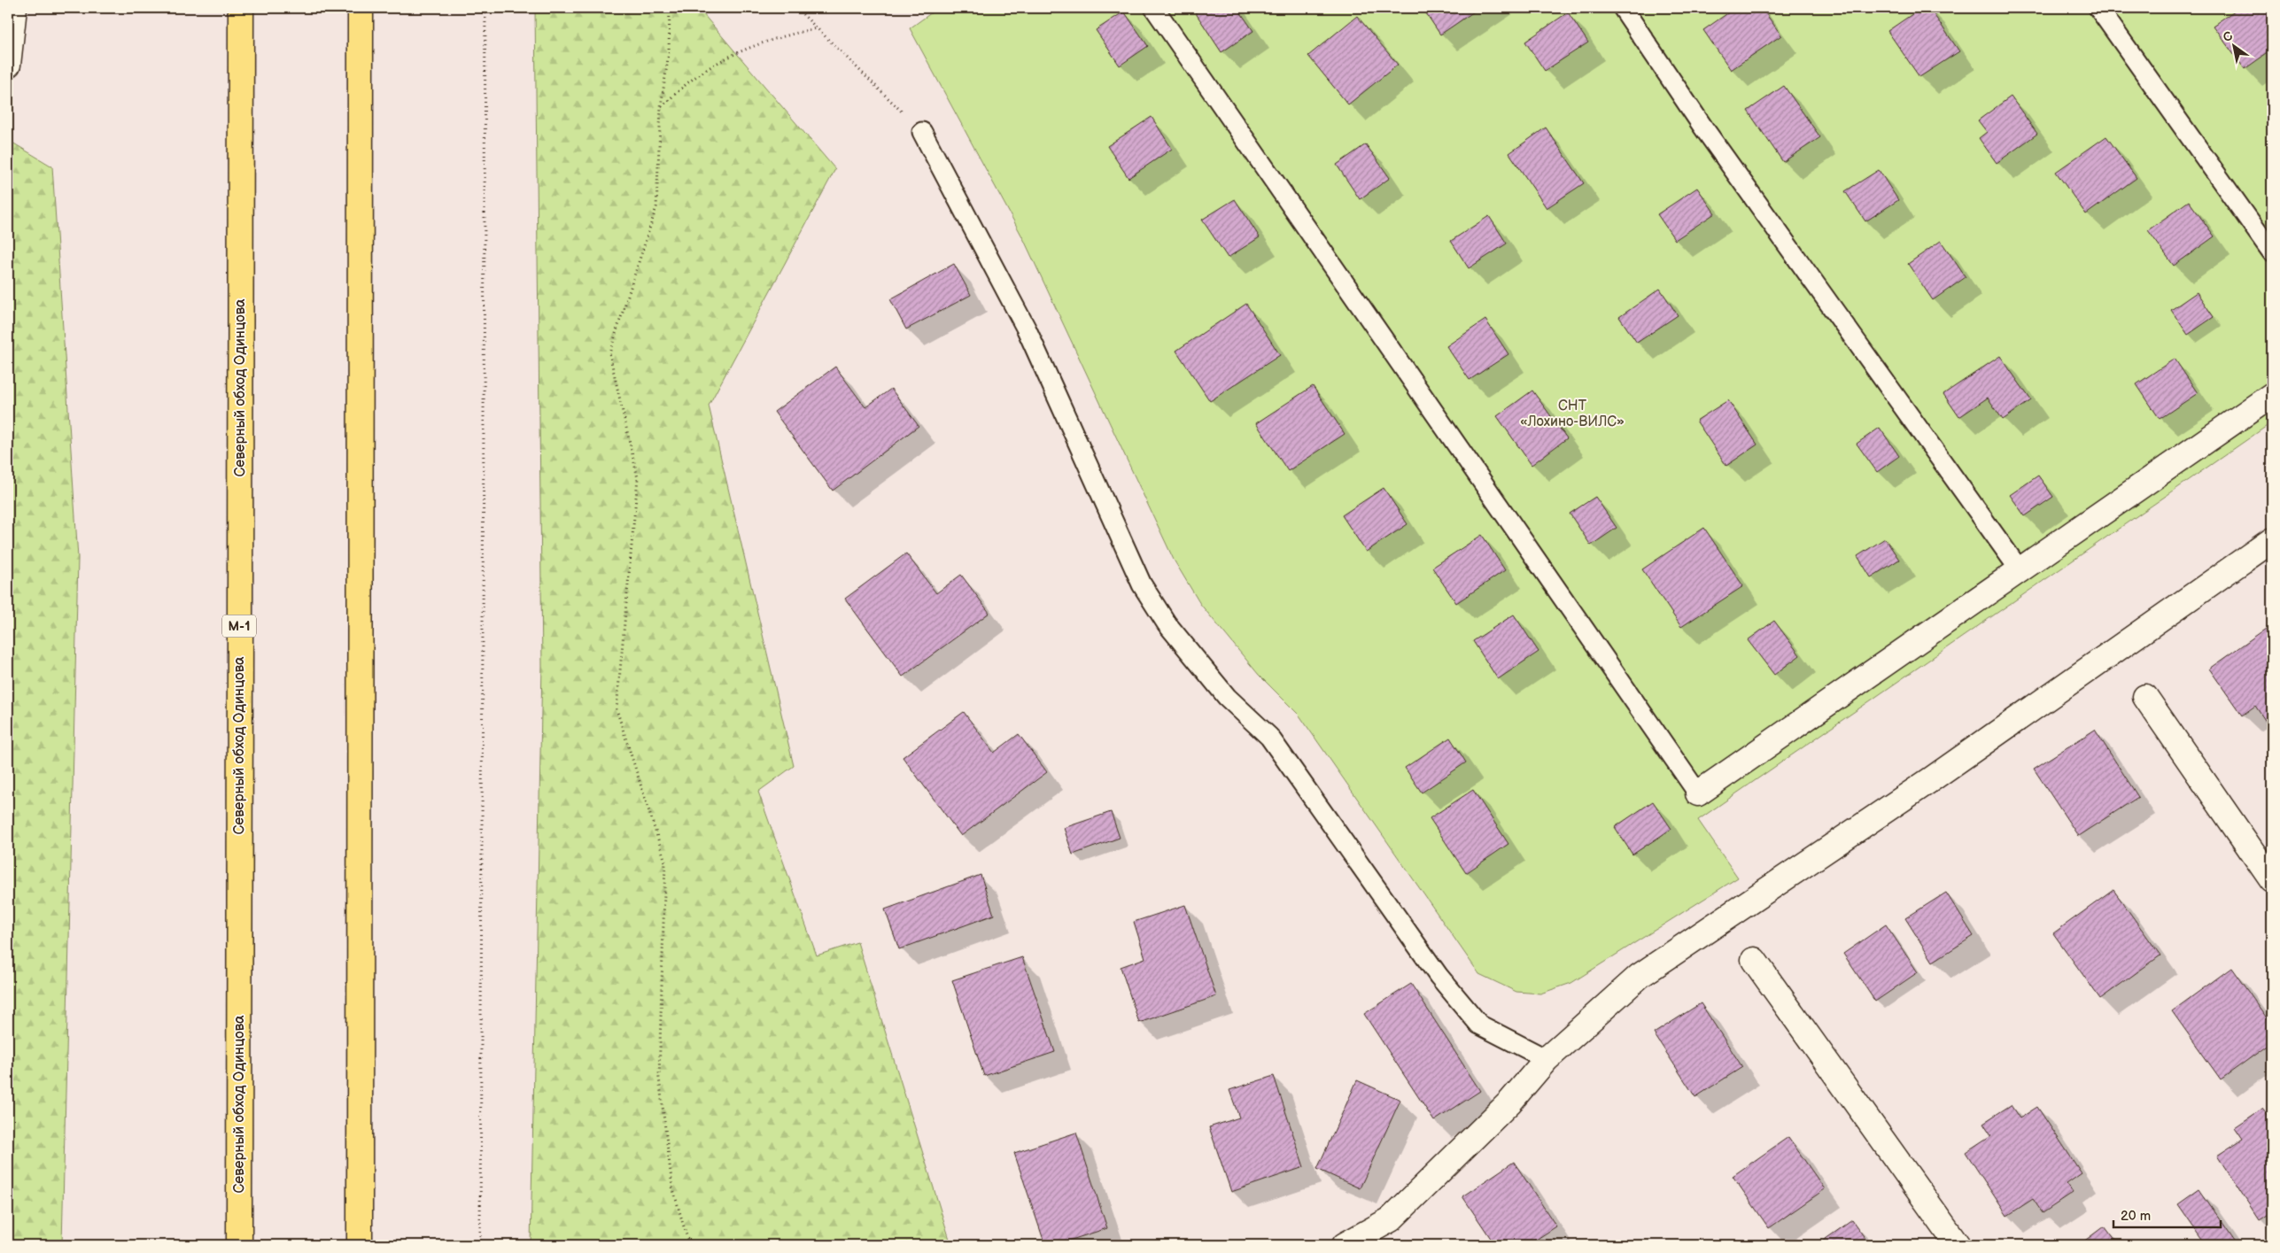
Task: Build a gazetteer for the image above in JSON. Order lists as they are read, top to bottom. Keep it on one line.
{"streets":{"highway":["Северный обход Одинцова","М-1"]},"parks":["СНТ «Лохино-ВИЛС»"],"scale_bar":"20 m","north":"top left"}
